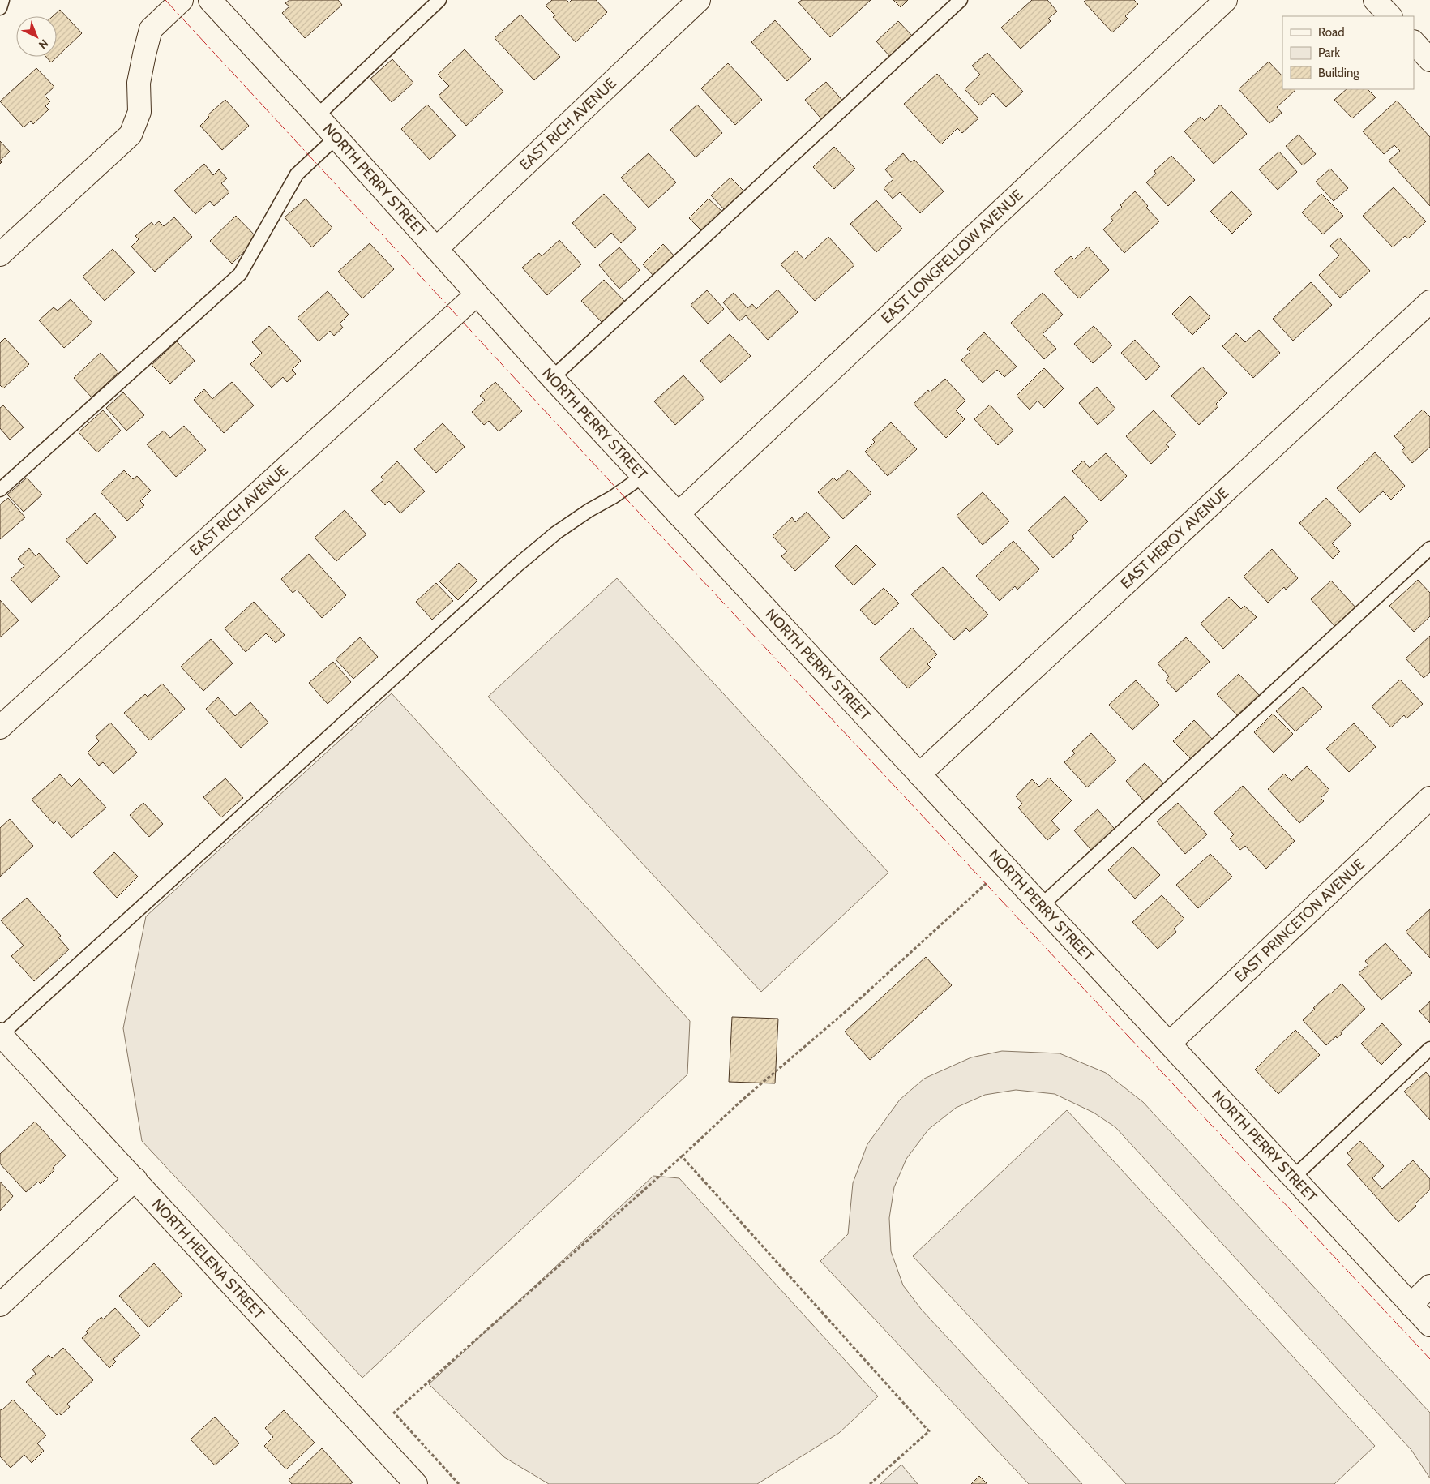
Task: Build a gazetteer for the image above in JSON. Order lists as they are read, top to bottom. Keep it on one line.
{"streets":{"street":["EAST RICH AVENUE","NORTH PERRY STREET","EAST LONGFELLOW AVENUE","EAST HEROY AVENUE","EAST PRINCETON AVENUE","NORTH HELENA STREET"]},"crossings":[["EAST RICH AVENUE","NORTH PERRY STREET"],["NORTH PERRY STREET","EAST LONGFELLOW AVENUE"],["NORTH PERRY STREET","EAST HEROY AVENUE"],["NORTH PERRY STREET","EAST PRINCETON AVENUE"]],"legend":["Road","Park","Building"],"north":"bottom right"}
